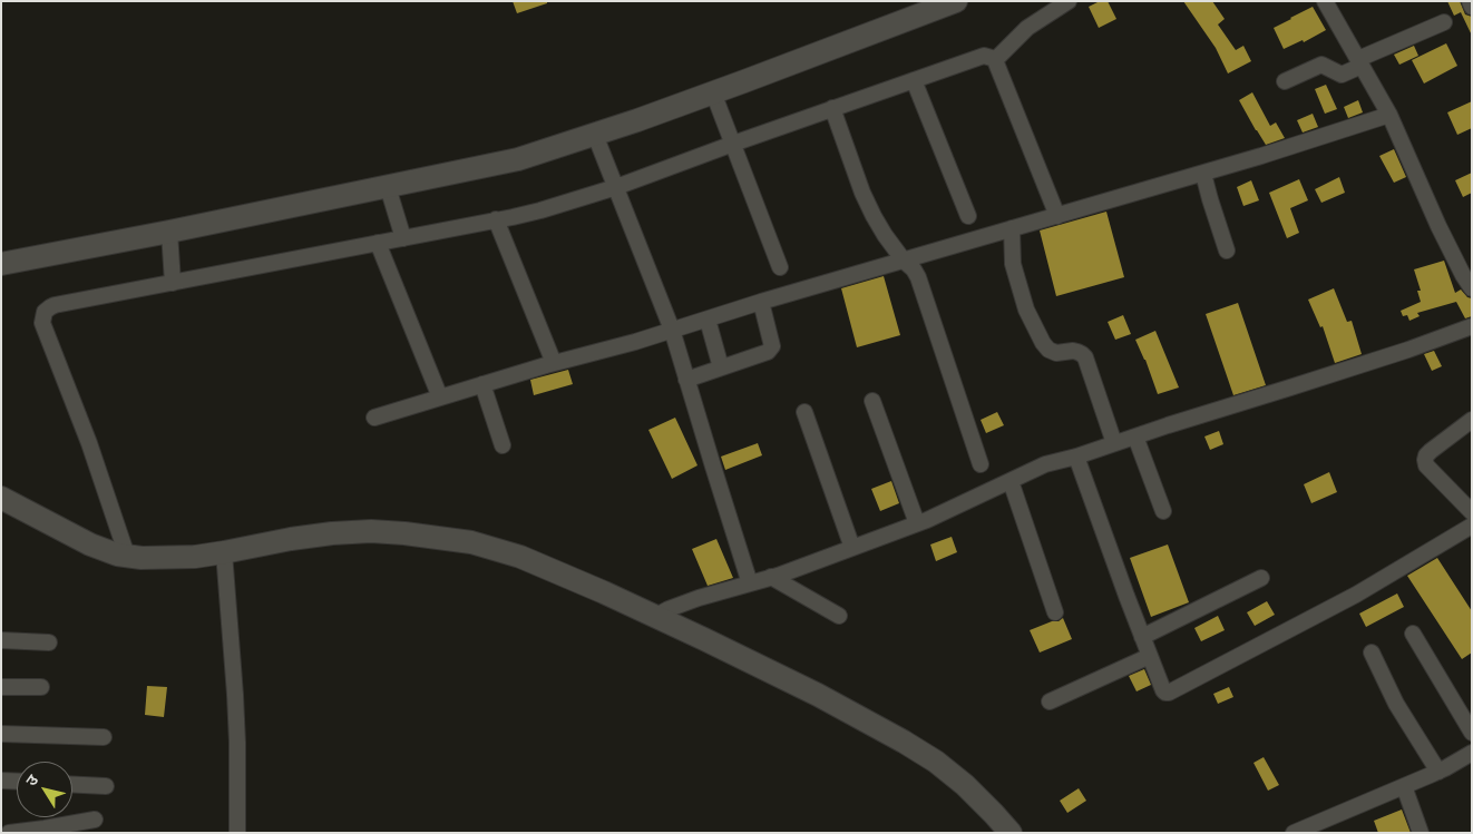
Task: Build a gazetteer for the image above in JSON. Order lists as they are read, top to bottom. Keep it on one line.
{"north":"top left"}
